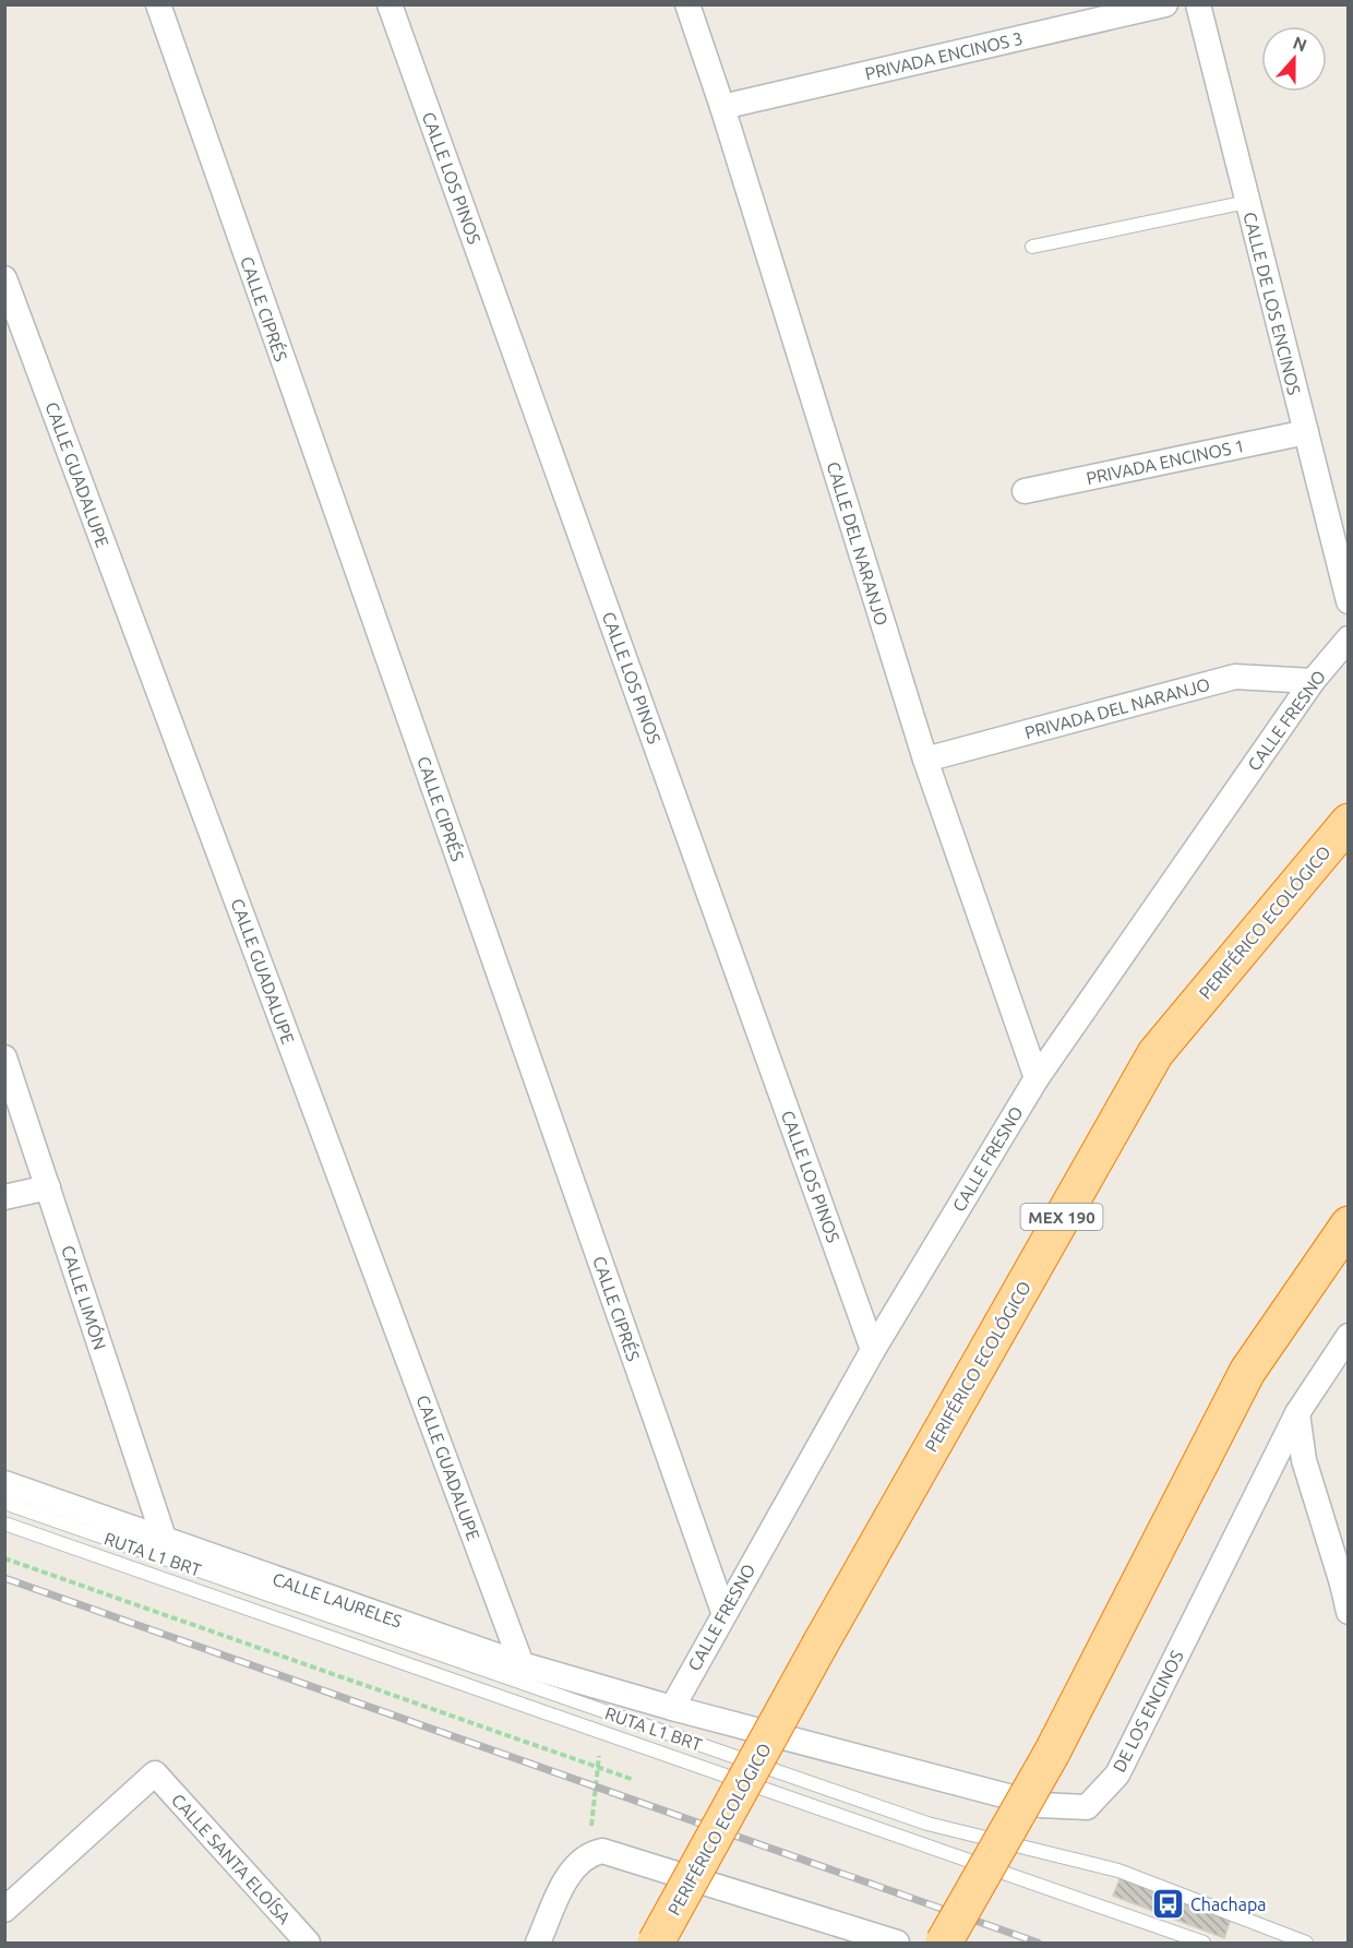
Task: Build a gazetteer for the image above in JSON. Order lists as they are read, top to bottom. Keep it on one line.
{"streets":{"highway":["PERIFÉRICO ECOLÓGICO","MEX 190"],"street":["PRIVADA ENCINOS 3","CALLE LOS PINOS","CALLE DE LOS ENCINOS","CALLE CIPRÉS","PRIVADA ENCINOS 1","CALLE GUADALUPE","CALLE DEL NARANJO","PRIVADA DEL NARANJO","CALLE FRESNO","CALLE LIMÓN","CALLE LAURELES","DE LOS ENCINOS","CALLE SANTA ELOÍSA"],"lane":["RUTA L1 BRT"]},"crossings":[["PRIVADA ENCINOS 3","CALLE DEL NARANJO"],["CALLE LOS PINOS","CALLE FRESNO"],["CALLE DE LOS ENCINOS","PRIVADA ENCINOS 1"],["CALLE CIPRÉS","CALLE FRESNO"],["CALLE GUADALUPE","CALLE LAURELES"],["CALLE DEL NARANJO","PRIVADA DEL NARANJO"],["CALLE DEL NARANJO","CALLE FRESNO"],["PRIVADA DEL NARANJO","CALLE FRESNO"],["CALLE FRESNO","CALLE LAURELES"],["CALLE FRESNO","DE LOS ENCINOS"],["CALLE LIMÓN","CALLE LAURELES"],["CALLE LAURELES","DE LOS ENCINOS"]],"places":{"bus stop":["Chachapa"]},"north":"top"}
